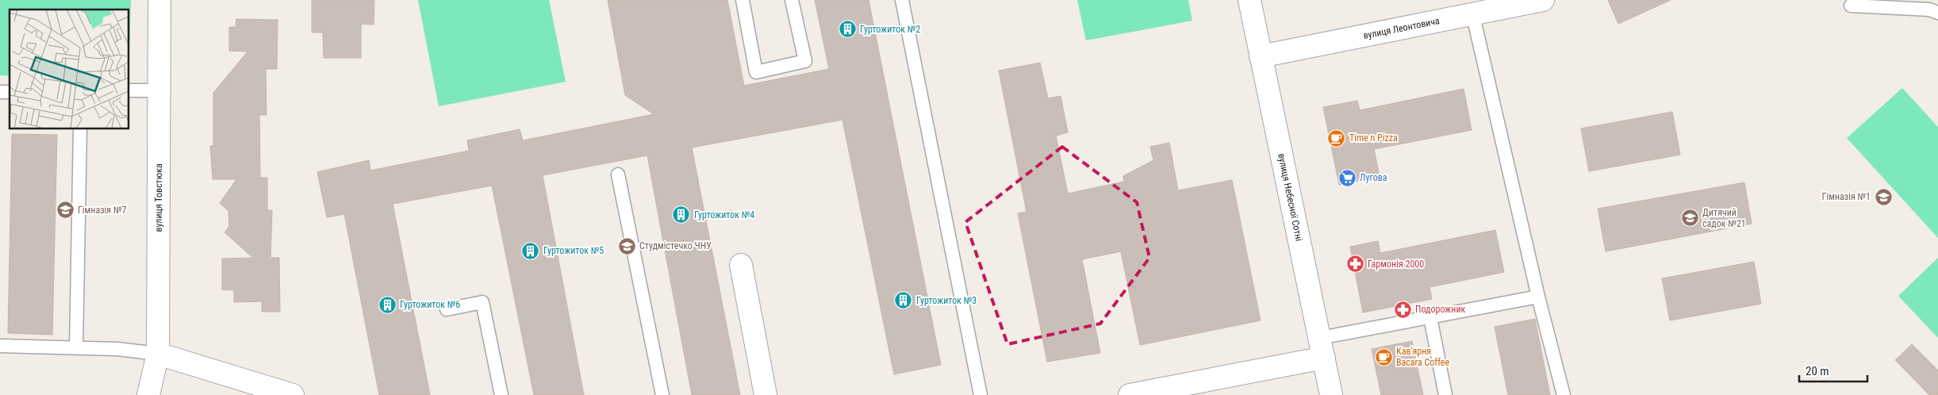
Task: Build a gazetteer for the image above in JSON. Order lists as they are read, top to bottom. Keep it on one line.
{"streets":{"street":["вулиця Леонтовича","вулиця Небесної Сотні","вулиця Товстюка"]},"crossings":[["вулиця Леонтовича","вулиця Небесної Сотні"]],"places":{"building":["Гуртожиток №2","Гуртожиток №4","Гуртожиток №5","Гуртожиток №3","Гуртожиток №6"],"cafe":["Time n Pizza","Кав'ярня Bacara Coffee"],"supermarket":["Лугова"],"school or university":["Гімназія №1","Гімназія №7","Дитячий садок №21","Студмістечко ЧНУ"],"pharmacy":["Гармонія 2000","Подорожник"]},"scale_bar":"20 m"}
